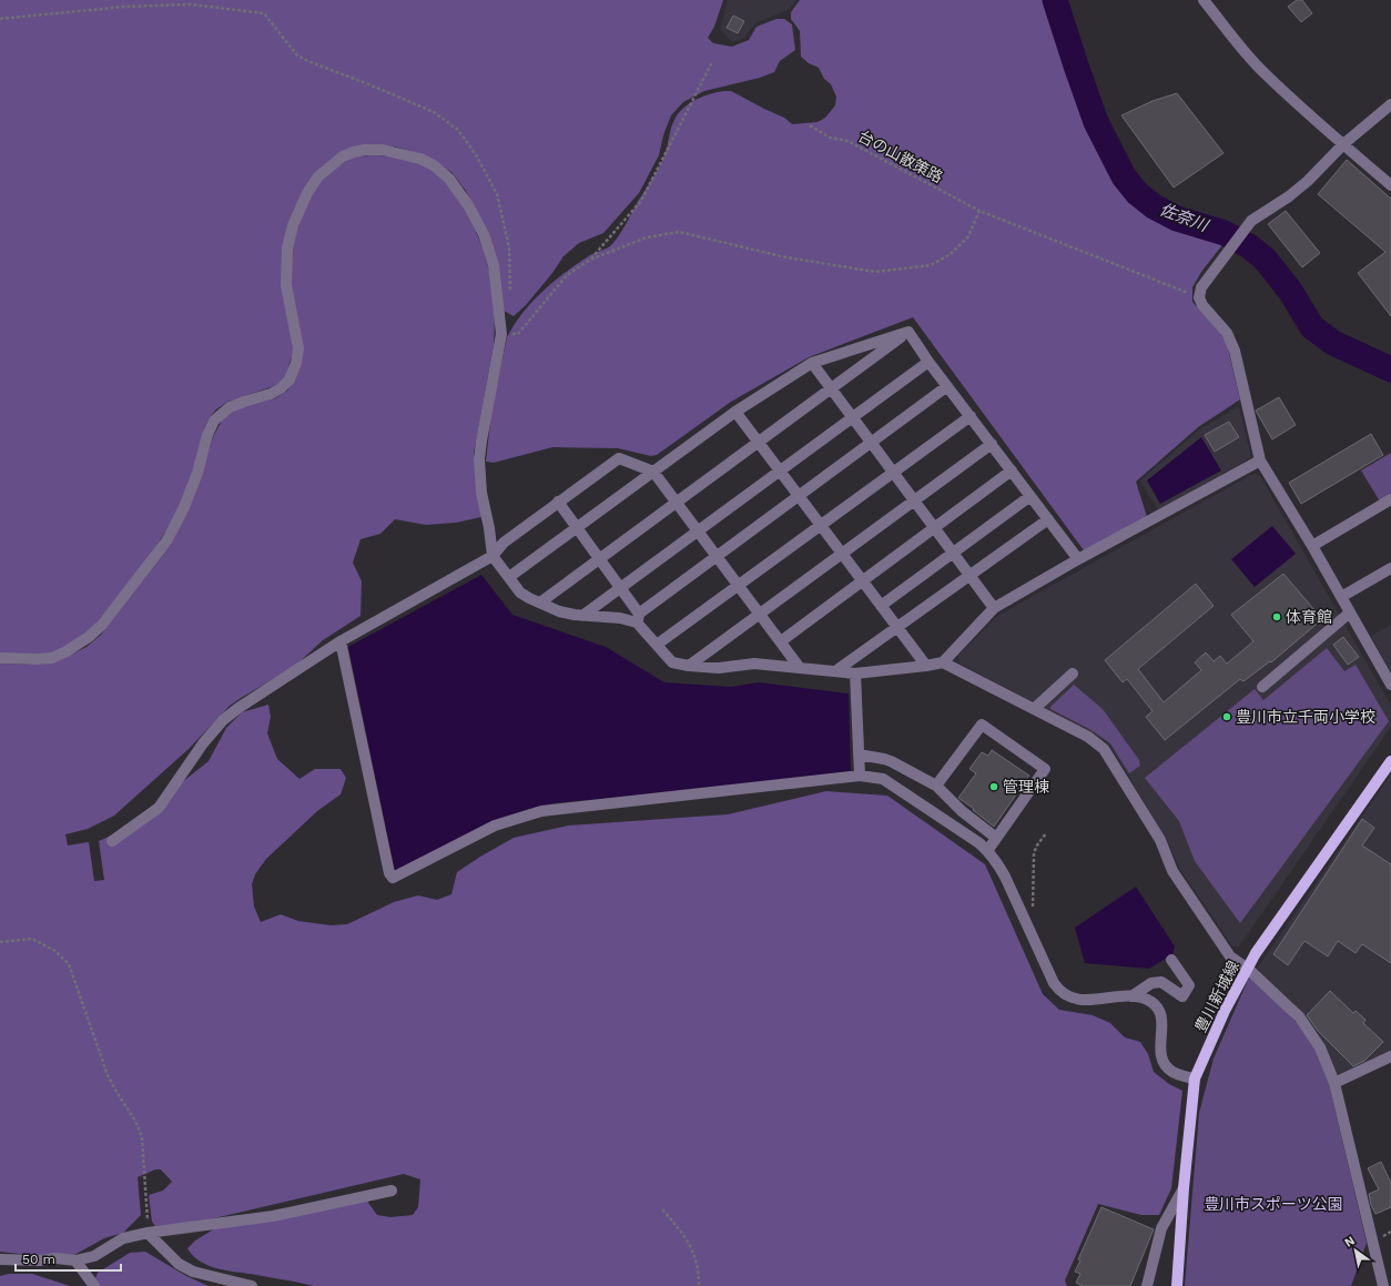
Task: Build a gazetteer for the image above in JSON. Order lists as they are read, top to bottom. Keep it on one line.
{"streets":{"main road":["豊川新城線"],"path":["台の山散策路"]},"water":["佐奈川"],"parks":["豊川市スポーツ公園"],"places":["体育館","豊川市立千両小学校","管理棟"],"scale_bar":"50 m","north":"top left"}
